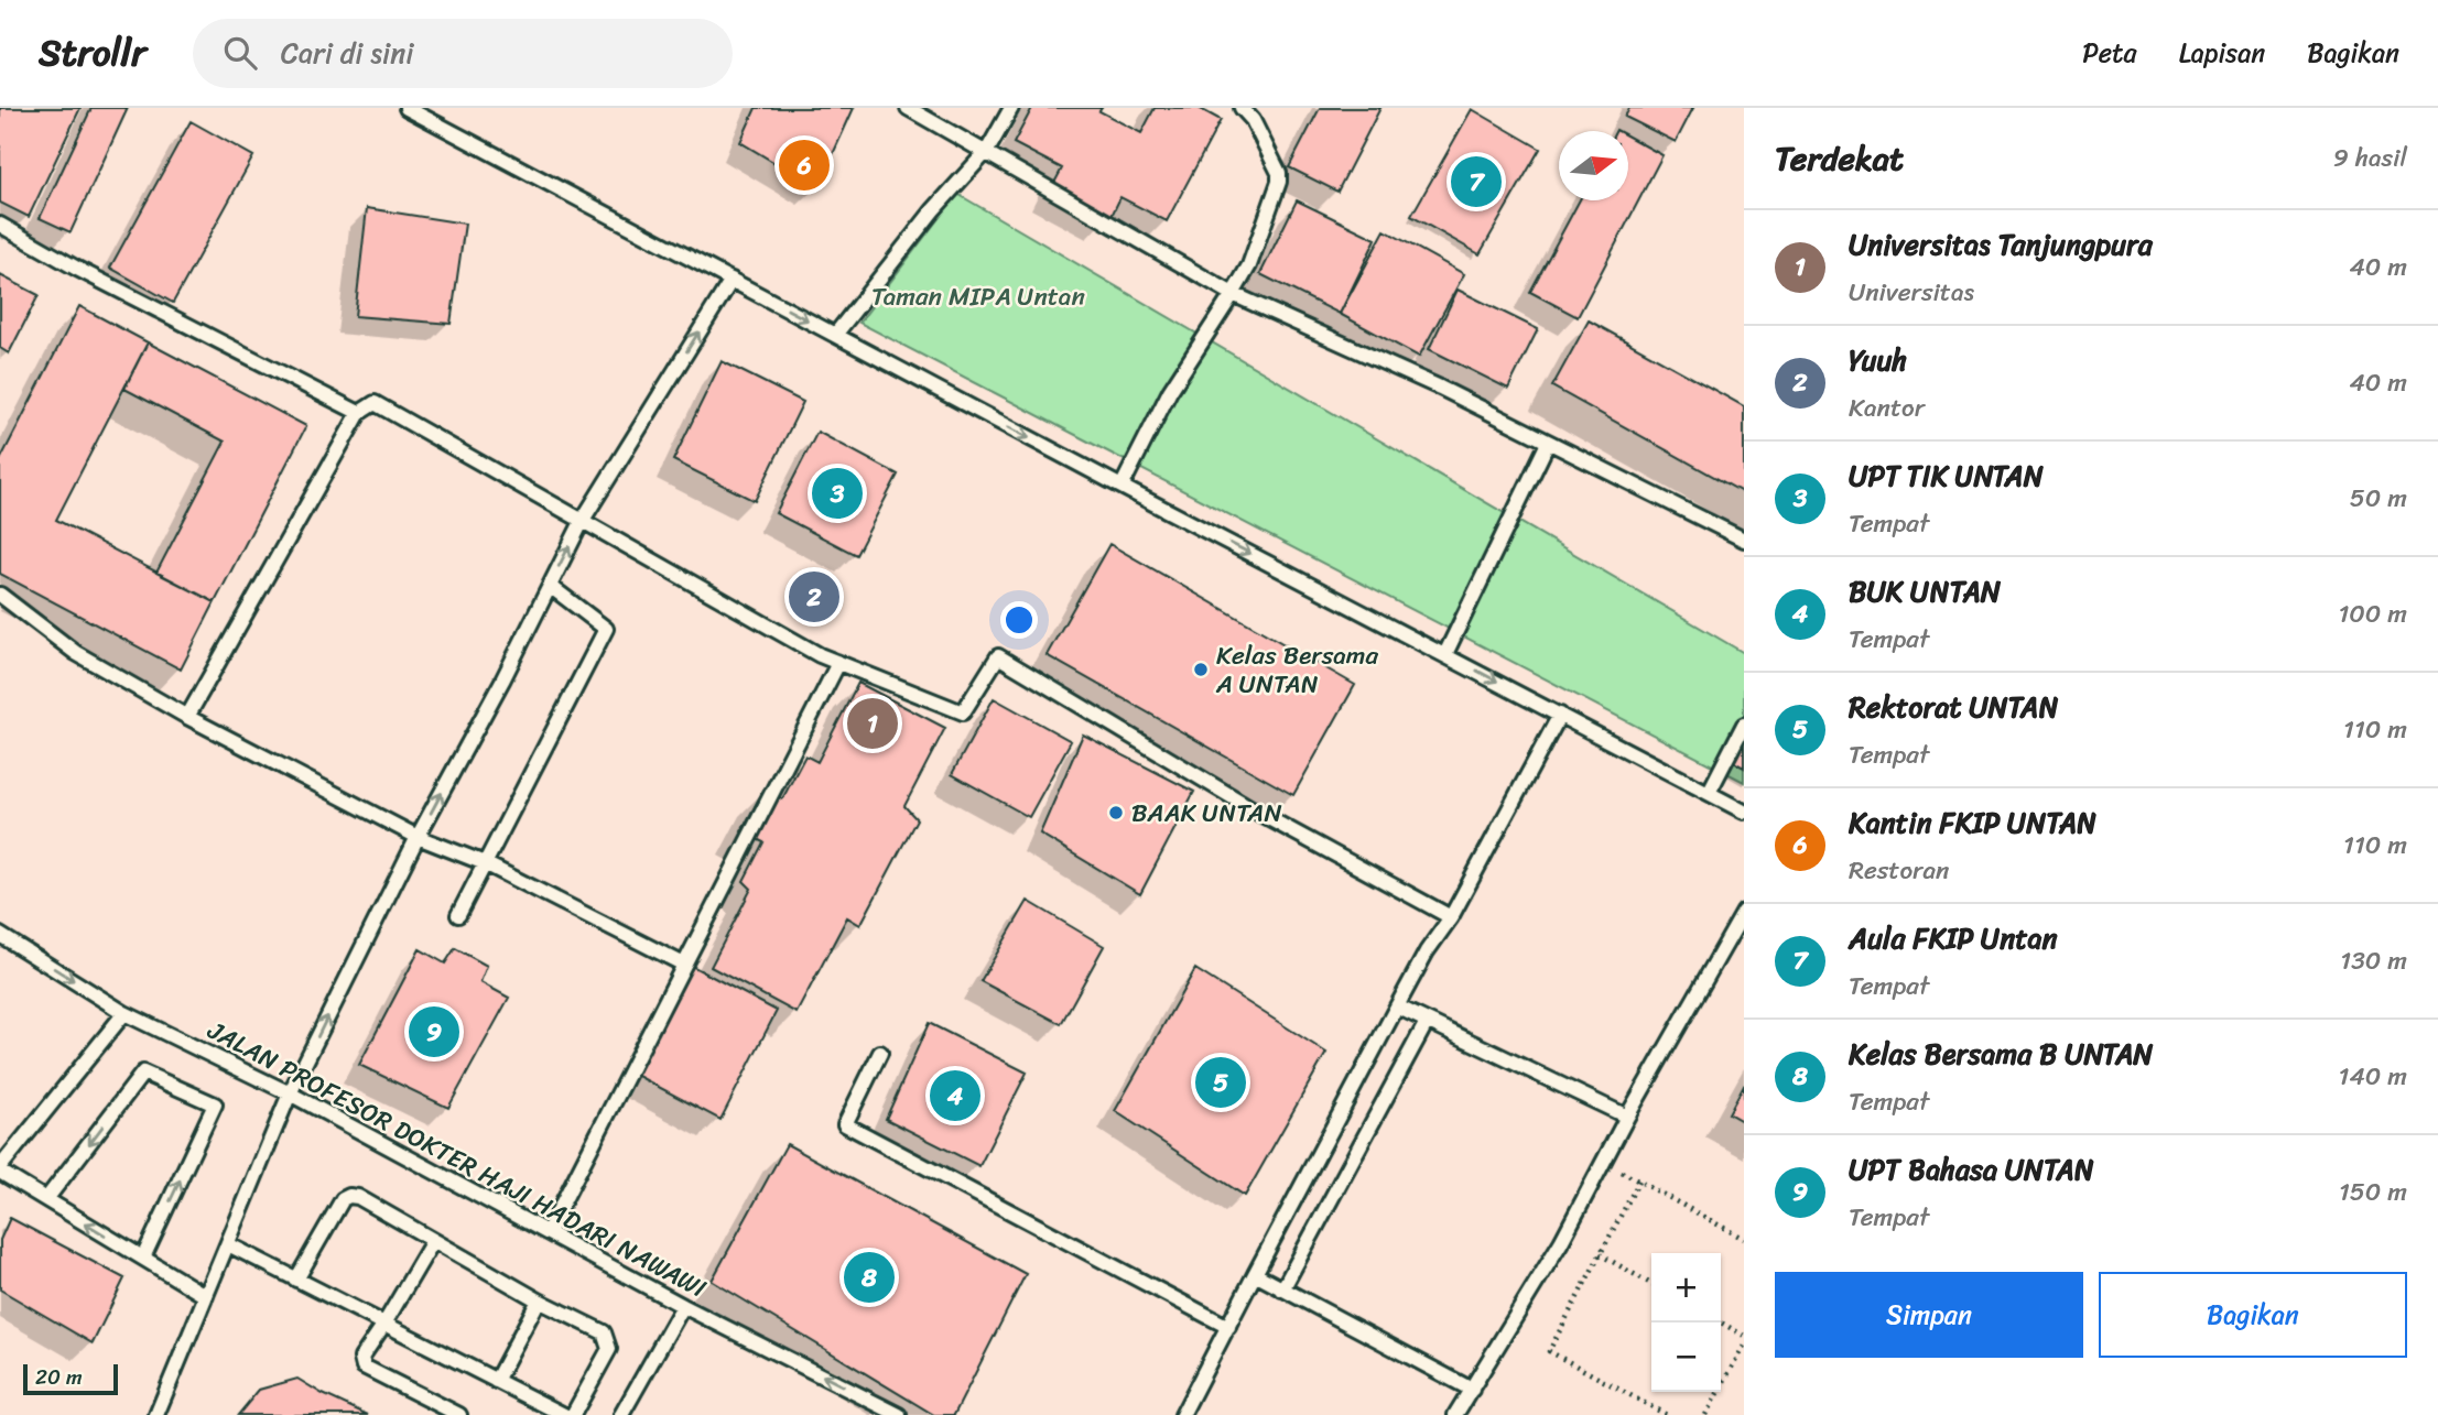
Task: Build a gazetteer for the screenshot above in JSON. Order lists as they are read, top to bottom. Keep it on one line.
{"streets":{"lane":["JALAN PROFESOR DOKTER HAJI HADARI NAWAWI"]},"parks":["Taman MIPA Untan"],"places":["Kelas Bersama A UNTAN","BAAK UNTAN"],"scale_bar":"20 m","north":"right","page":{"header":"Strollr","search":"Cari di sini","nav":["Peta","Lapisan","Bagikan"],"heading":["Terdekat","9 hasil"],"pins":["6","7","3","2","1","9","5","4","8"],"list":[{"mark":"1","name":"Universitas Tanjungpura","note":"Universitas","value":"40 m"},{"mark":"2","name":"Yuuh","note":"Kantor","value":"40 m"},{"mark":"3","name":"UPT TIK UNTAN","note":"Tempat","value":"50 m"},{"mark":"4","name":"BUK UNTAN","note":"Tempat","value":"100 m"},{"mark":"5","name":"Rektorat UNTAN","note":"Tempat","value":"110 m"},{"mark":"6","name":"Kantin FKIP UNTAN","note":"Restoran","value":"110 m"},{"mark":"7","name":"Aula FKIP Untan","note":"Tempat","value":"130 m"},{"mark":"8","name":"Kelas Bersama B UNTAN","note":"Tempat","value":"140 m"},{"mark":"9","name":"UPT Bahasa UNTAN","note":"Tempat","value":"150 m"}],"buttons":["Simpan","Bagikan"],"map_buttons":["+","−"],"scale":"20 m"}}
